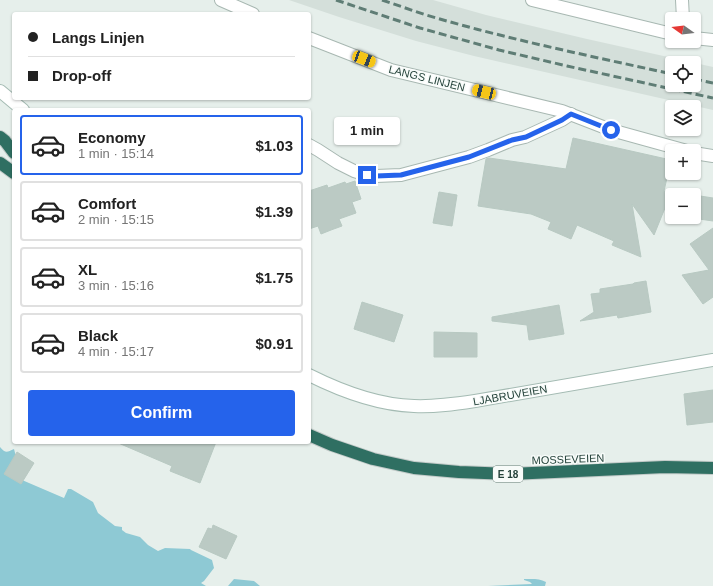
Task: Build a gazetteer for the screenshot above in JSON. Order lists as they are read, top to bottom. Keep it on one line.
{"streets":{"highway":["MOSSEVEIEN","E 18"],"street":["LANGS LINJEN","LJABRUVEIEN"]},"north":"left","page":{"map_buttons":["+","−"],"banner":["Langs Linjen","Drop-off"],"list":[{"name":"Economy","note":"1 min · 15:14","value":"$1.03"},{"name":"Comfort","note":"2 min · 15:15","value":"$1.39"},{"name":"XL","note":"3 min · 15:16","value":"$1.75"},{"name":"Black","note":"4 min · 15:17","value":"$0.91"}],"bubble":"1 min","buttons":"Confirm"}}
